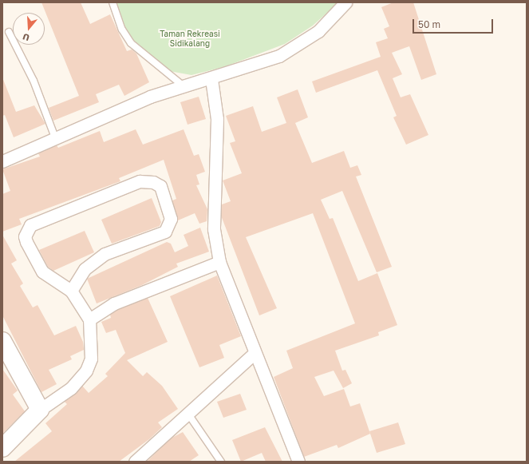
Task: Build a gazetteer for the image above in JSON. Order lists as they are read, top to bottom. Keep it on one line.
{"parks":["Taman Rekreasi Sidikalang"],"scale_bar":"50 m","north":"bottom"}
